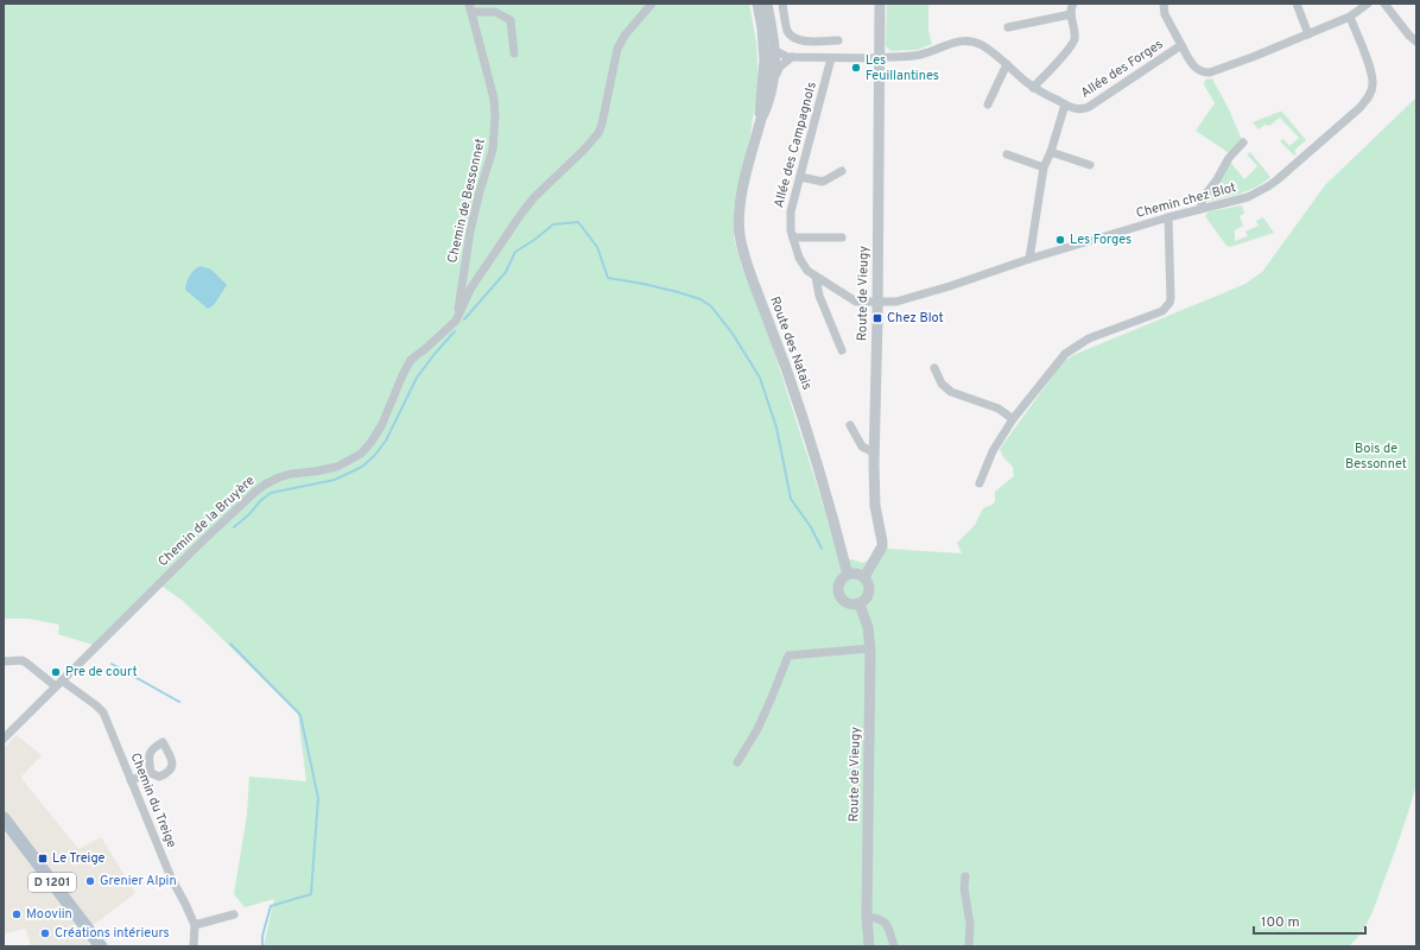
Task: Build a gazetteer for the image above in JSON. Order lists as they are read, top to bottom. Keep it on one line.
{"streets":{"main road":["D 1201"],"street":["Allée des Forges","Allée des Campagnols","Chemin de Bessonnet","Chemin chez Blot","Route de Vieugy","Route des Natais","Chemin de la Bruyère","Chemin du Treige"]},"crossings":[["Allée des Forges","Allée des Campagnols"],["Allée des Forges","Chemin chez Blot"],["Allée des Forges","Route de Vieugy"],["Allée des Forges","Route des Natais"],["Allée des Campagnols","Chemin chez Blot"],["Allée des Campagnols","Route de Vieugy"],["Chemin de Bessonnet","Chemin de la Bruyère"],["Chemin chez Blot","Route de Vieugy"],["Route de Vieugy","Route des Natais"],["Chemin de la Bruyère","Chemin du Treige"]],"parks":["Bois de Bessonnet"],"places":{"other":["Les Feuillantines","Les Forges","Pre de court","Grenier Alpin","Mooviin","Créations intérieurs"],"transit":["Chez Blot","Le Treige"]},"scale_bar":"100 m"}
